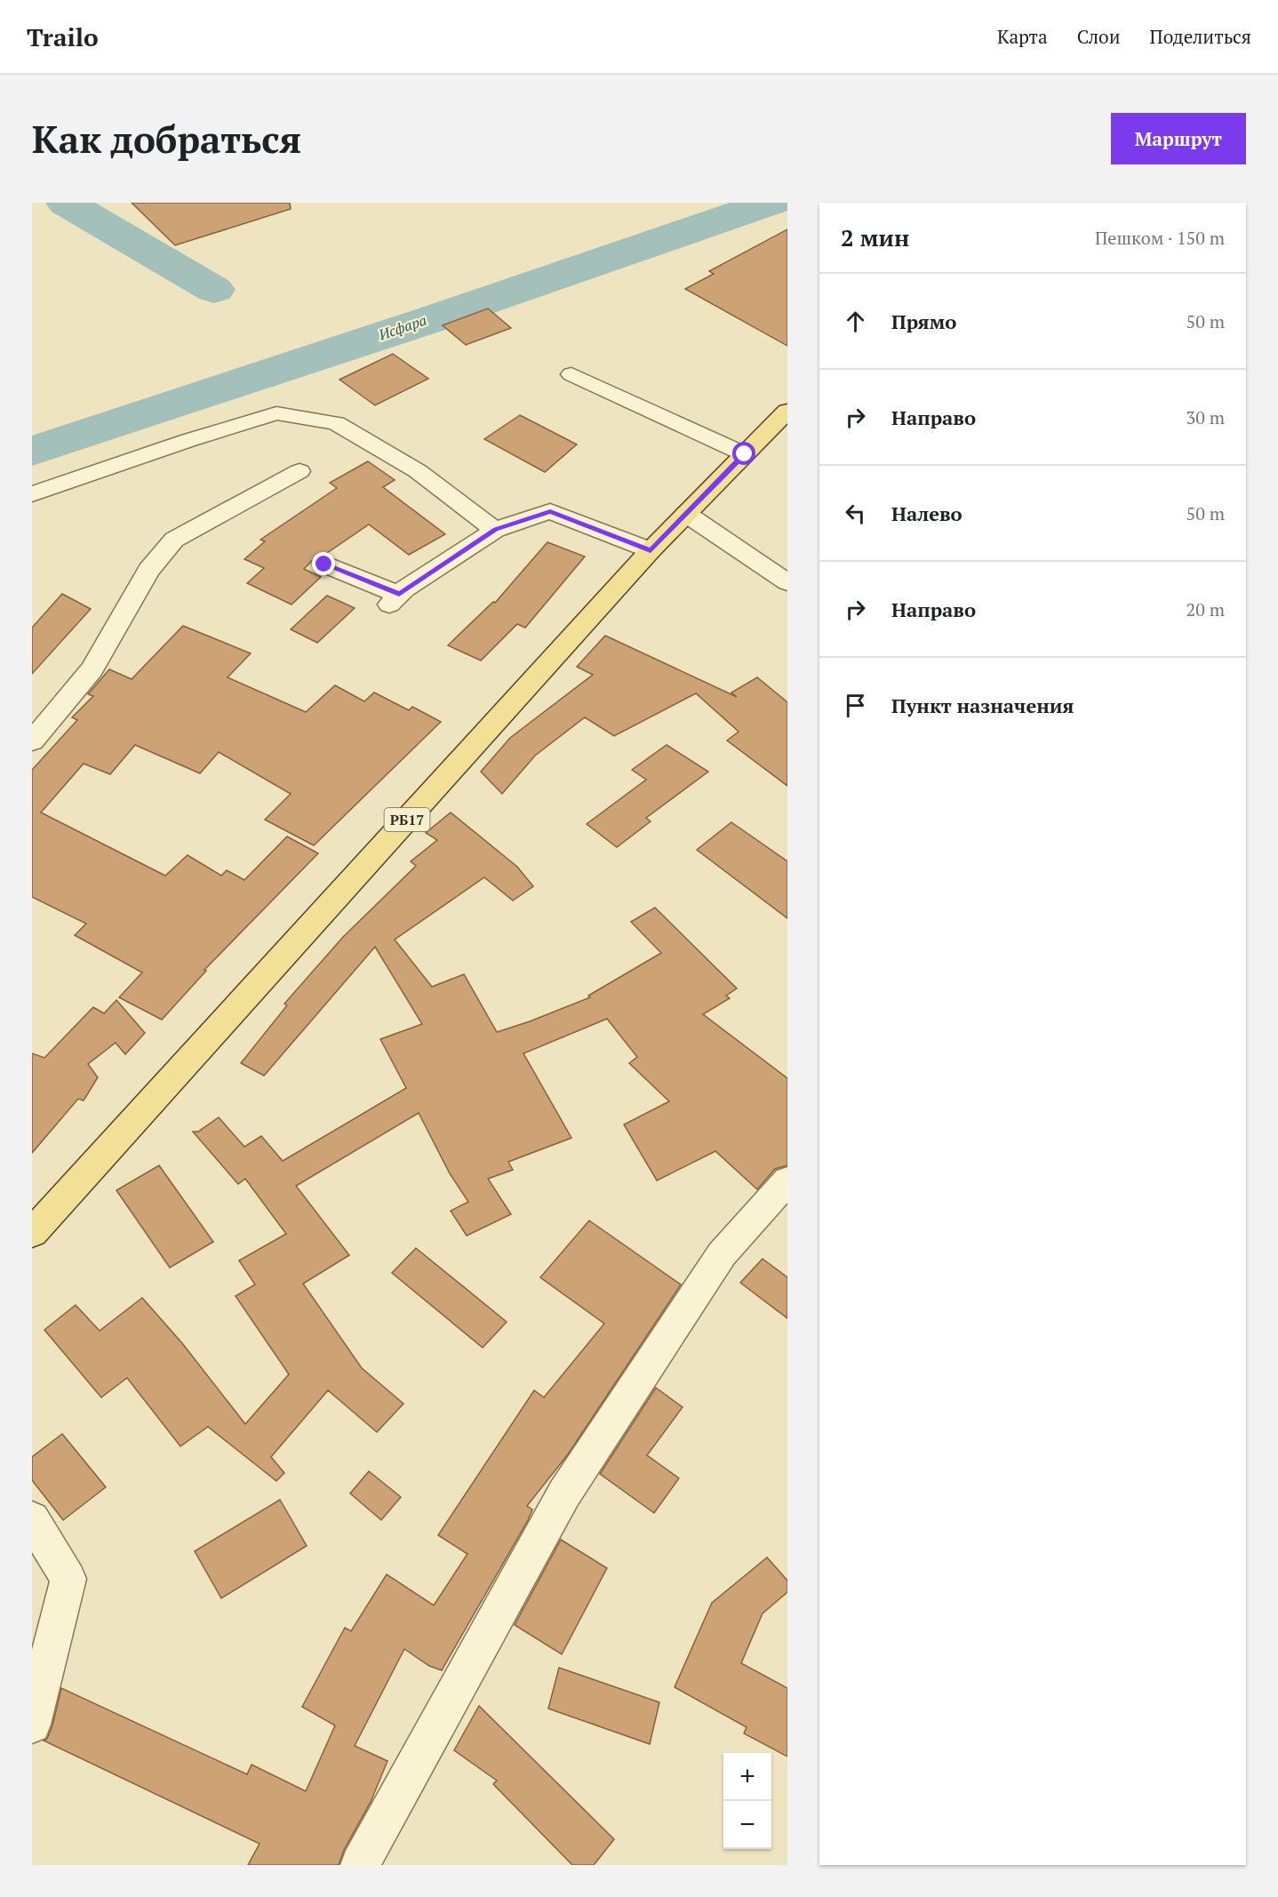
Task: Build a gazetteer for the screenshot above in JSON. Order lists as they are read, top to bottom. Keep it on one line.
{"streets":{"main road":["РБ17"]},"water":["Исфара"],"page":{"header":"Trailo","nav":["Карта","Слои","Поделиться"],"buttons":"Маршрут","title":"Как добраться","heading":["2 мин","Пешком · 150 m"],"list":[["Прямо","50 m"],["Направо","30 m"],["Налево","50 m"],["Направо","20 m"],"Пункт назначения"],"map_buttons":["+","−"]}}
